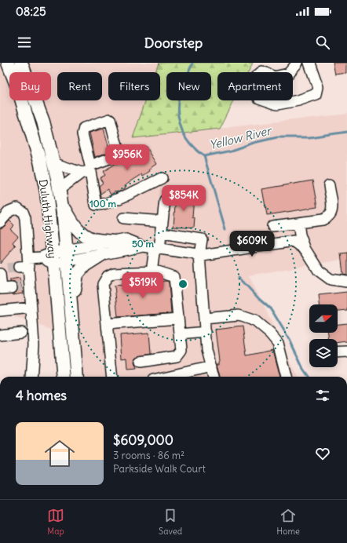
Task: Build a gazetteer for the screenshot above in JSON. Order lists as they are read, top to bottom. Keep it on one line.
{"streets":{"main road":["Duluth Highway"]},"water":["Yellow River"],"north":"right","page":{"status":"08:25","header":"Doorstep","chip":["Buy","Rent","Filters","New","Apartment"],"price":["$956K","$854K","$609K","$519K"],"heading":"4 homes","list":[{"name":"$609,000","note":"3 rooms · 86 m² · Parkside Walk Court"}],"tabs":["Map","Saved","Home"]},"rings":["100 m","50 m"]}
